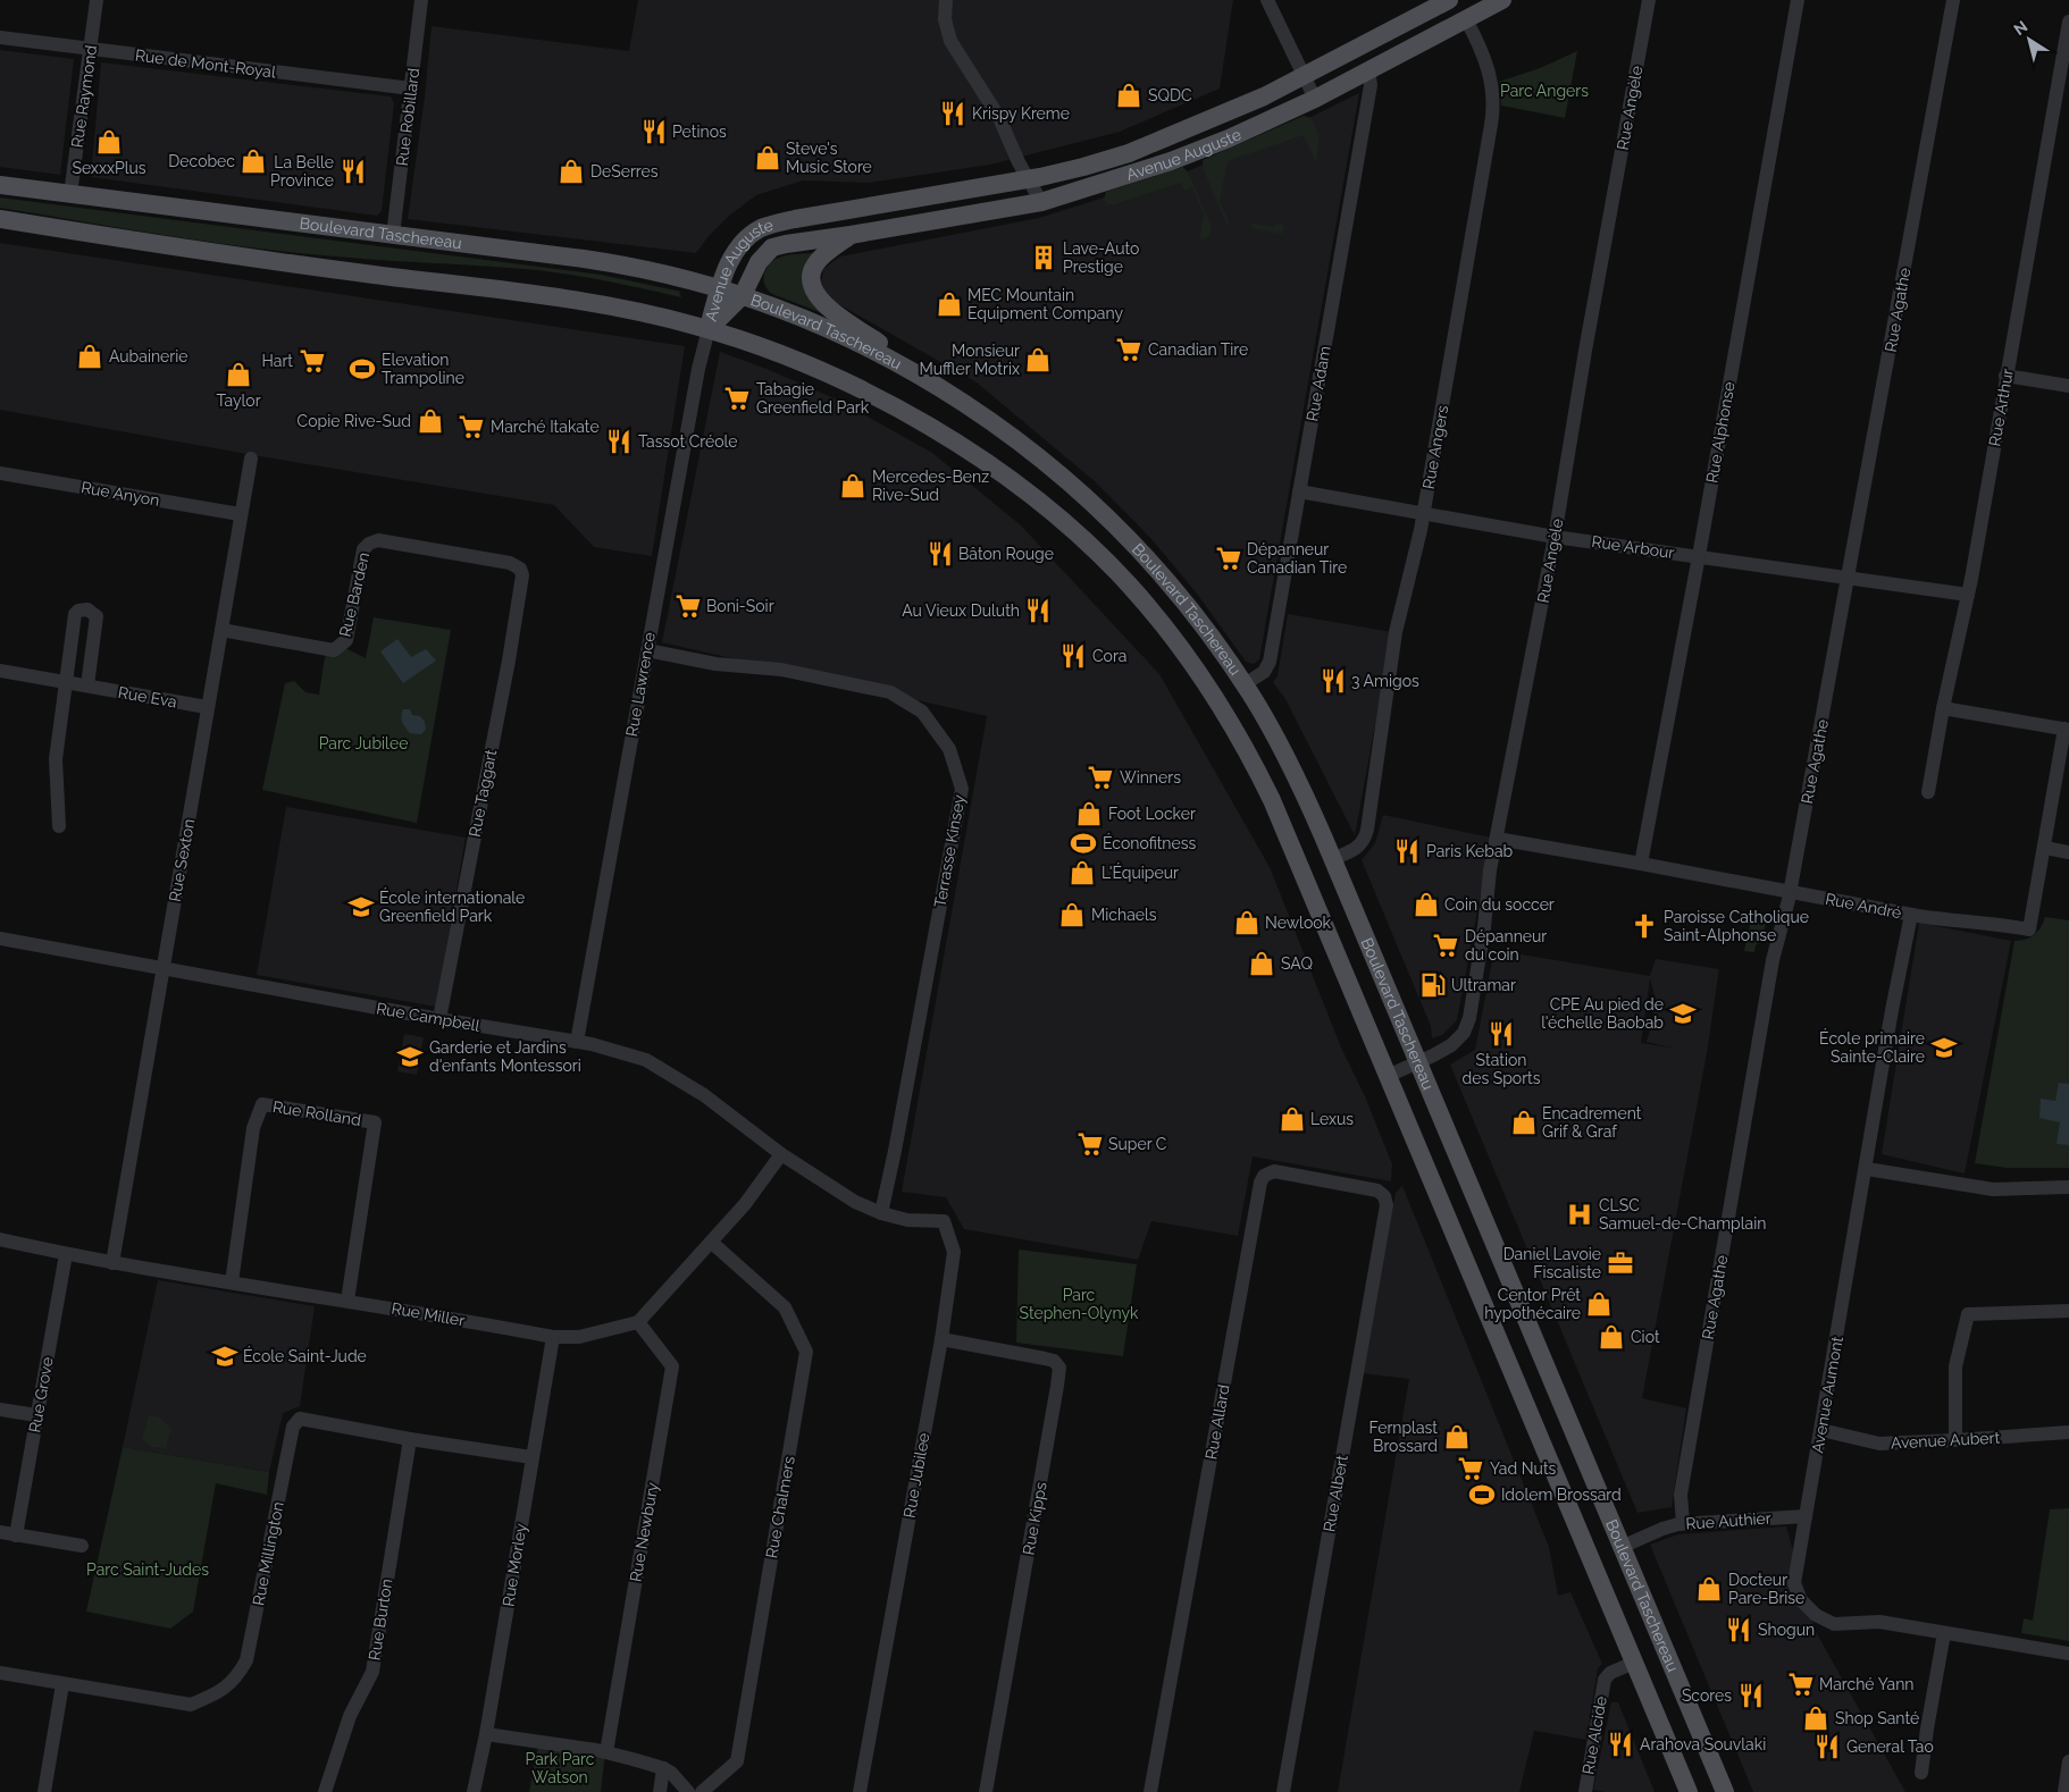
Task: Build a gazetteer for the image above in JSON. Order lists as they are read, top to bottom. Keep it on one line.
{"streets":{"main road":["Avenue Auguste","Boulevard Taschereau"],"street":["Rue de Mont-Royal","Rue Raymond","Rue Angèle","Rue Robillard","Rue Agathe","Rue Adam","Rue Arthur","Rue Alphonse","Rue Angers","Rue Anyon","Rue Arbour","Rue Barden","Rue Lawrence","Rue Eva","Rue Taggart","Terrasse Kinsey","Rue Sexton","Rue André","Rue Campbell","Rue Rolland","Rue Miller","Rue Grove","Avenue Aumont","Rue Allard","Avenue Aubert","Rue Jubilee","Rue Albert","Rue Chalmers","Rue Kipps","Rue Authier","Rue Newbury","Rue Millington","Rue Morley","Rue Burton","Rue Alcide"]},"crossings":[["Rue de Mont-Royal","Rue Raymond"],["Rue de Mont-Royal","Rue Robillard"],["Rue Raymond","Boulevard Taschereau"],["Rue Angèle","Boulevard Taschereau"],["Rue Angèle","Rue Arbour"],["Rue Angèle","Rue André"],["Rue Robillard","Boulevard Taschereau"],["Avenue Auguste","Boulevard Taschereau"],["Avenue Auguste","Rue Adam"],["Avenue Auguste","Rue Angers"],["Avenue Auguste","Rue Lawrence"],["Boulevard Taschereau","Rue Adam"],["Boulevard Taschereau","Rue Angers"],["Boulevard Taschereau","Rue Lawrence"],["Boulevard Taschereau","Rue Authier"],["Boulevard Taschereau","Rue Alcide"],["Rue Agathe","Rue Arbour"],["Rue Agathe","Rue André"],["Rue Agathe","Rue Authier"],["Rue Adam","Rue Arbour"],["Rue Arthur","Rue Arbour"],["Rue Alphonse","Rue Arbour"],["Rue Alphonse","Rue André"],["Rue Angers","Rue Arbour"],["Rue Anyon","Rue Sexton"],["Rue Barden","Rue Taggart"],["Rue Barden","Rue Sexton"],["Rue Lawrence","Terrasse Kinsey"],["Rue Lawrence","Rue Campbell"],["Rue Eva","Rue Sexton"],["Rue Taggart","Rue Campbell"],["Terrasse Kinsey","Rue Campbell"],["Terrasse Kinsey","Rue Jubilee"],["Rue Sexton","Rue Campbell"],["Rue Sexton","Rue Miller"],["Rue André","Avenue Aumont"],["Rue Campbell","Rue Jubilee"],["Rue Rolland","Rue Miller"],["Rue Miller","Rue Grove"],["Rue Miller","Rue Newbury"],["Rue Miller","Rue Morley"],["Avenue Aumont","Avenue Aubert"],["Avenue Aumont","Rue Authier"],["Rue Allard","Rue Albert"],["Rue Jubilee","Rue Kipps"],["Rue Millington","Rue Morley"],["Rue Millington","Rue Burton"]],"parks":["Parc Angers","Parc Jubilee","Parc Stephen-Olynyk","Parc Saint-Judes","Park Parc Watson"],"places":{"shop":["SQDC","SexxxPlus","Steve's Music Store","Decobec","DeSerres","MEC Mountain Equipment Company","Aubainerie","Monsieur Muffler Motrix","Taylor","Copie Rive-Sud","Mercedes-Benz Rive-Sud","Foot Locker","L'Équipeur","Coin du soccer","Michaels","Newlook","SAQ","Lexus","Encadrement Grif & Graf","Centor Prêt hypothécaire","Ciot","Fernplast Brossard","Docteur Pare-Brise","Shop Santé"],"restaurant":["Krispy Kreme","Petinos","La Belle Province","Tassot Créole","Bâton Rouge","Au Vieux Duluth","Cora","3 Amigos","Paris Kebab","Station des Sports","Shogun","Scores","Arahova Souvlaki","General Tao"],"building":["Lave-Auto Prestige"],"supermarket":["Canadian Tire","Hart","Tabagie Greenfield Park","Marché Itakate","Dépanneur Canadian Tire","Boni-Soir","Winners","Dépanneur du coin","Super C","Yad Nuts","Marché Yann"],"sports":["Elevation Trampoline","Éconofitness","Idolem Brossard"],"school or university":["École internationale Greenfield Park","CPE Au pied de l'échelle Baobab","École primaire Sainte-Claire","Garderie et Jardins d'enfants Montessori","École Saint-Jude"],"church":["Paroisse Catholique Saint-Alphonse"],"fuel station":["Ultramar"],"hospital":["CLSC Samuel-de-Champlain"],"office":["Daniel Lavoie Fiscaliste"]},"north":"top left"}
